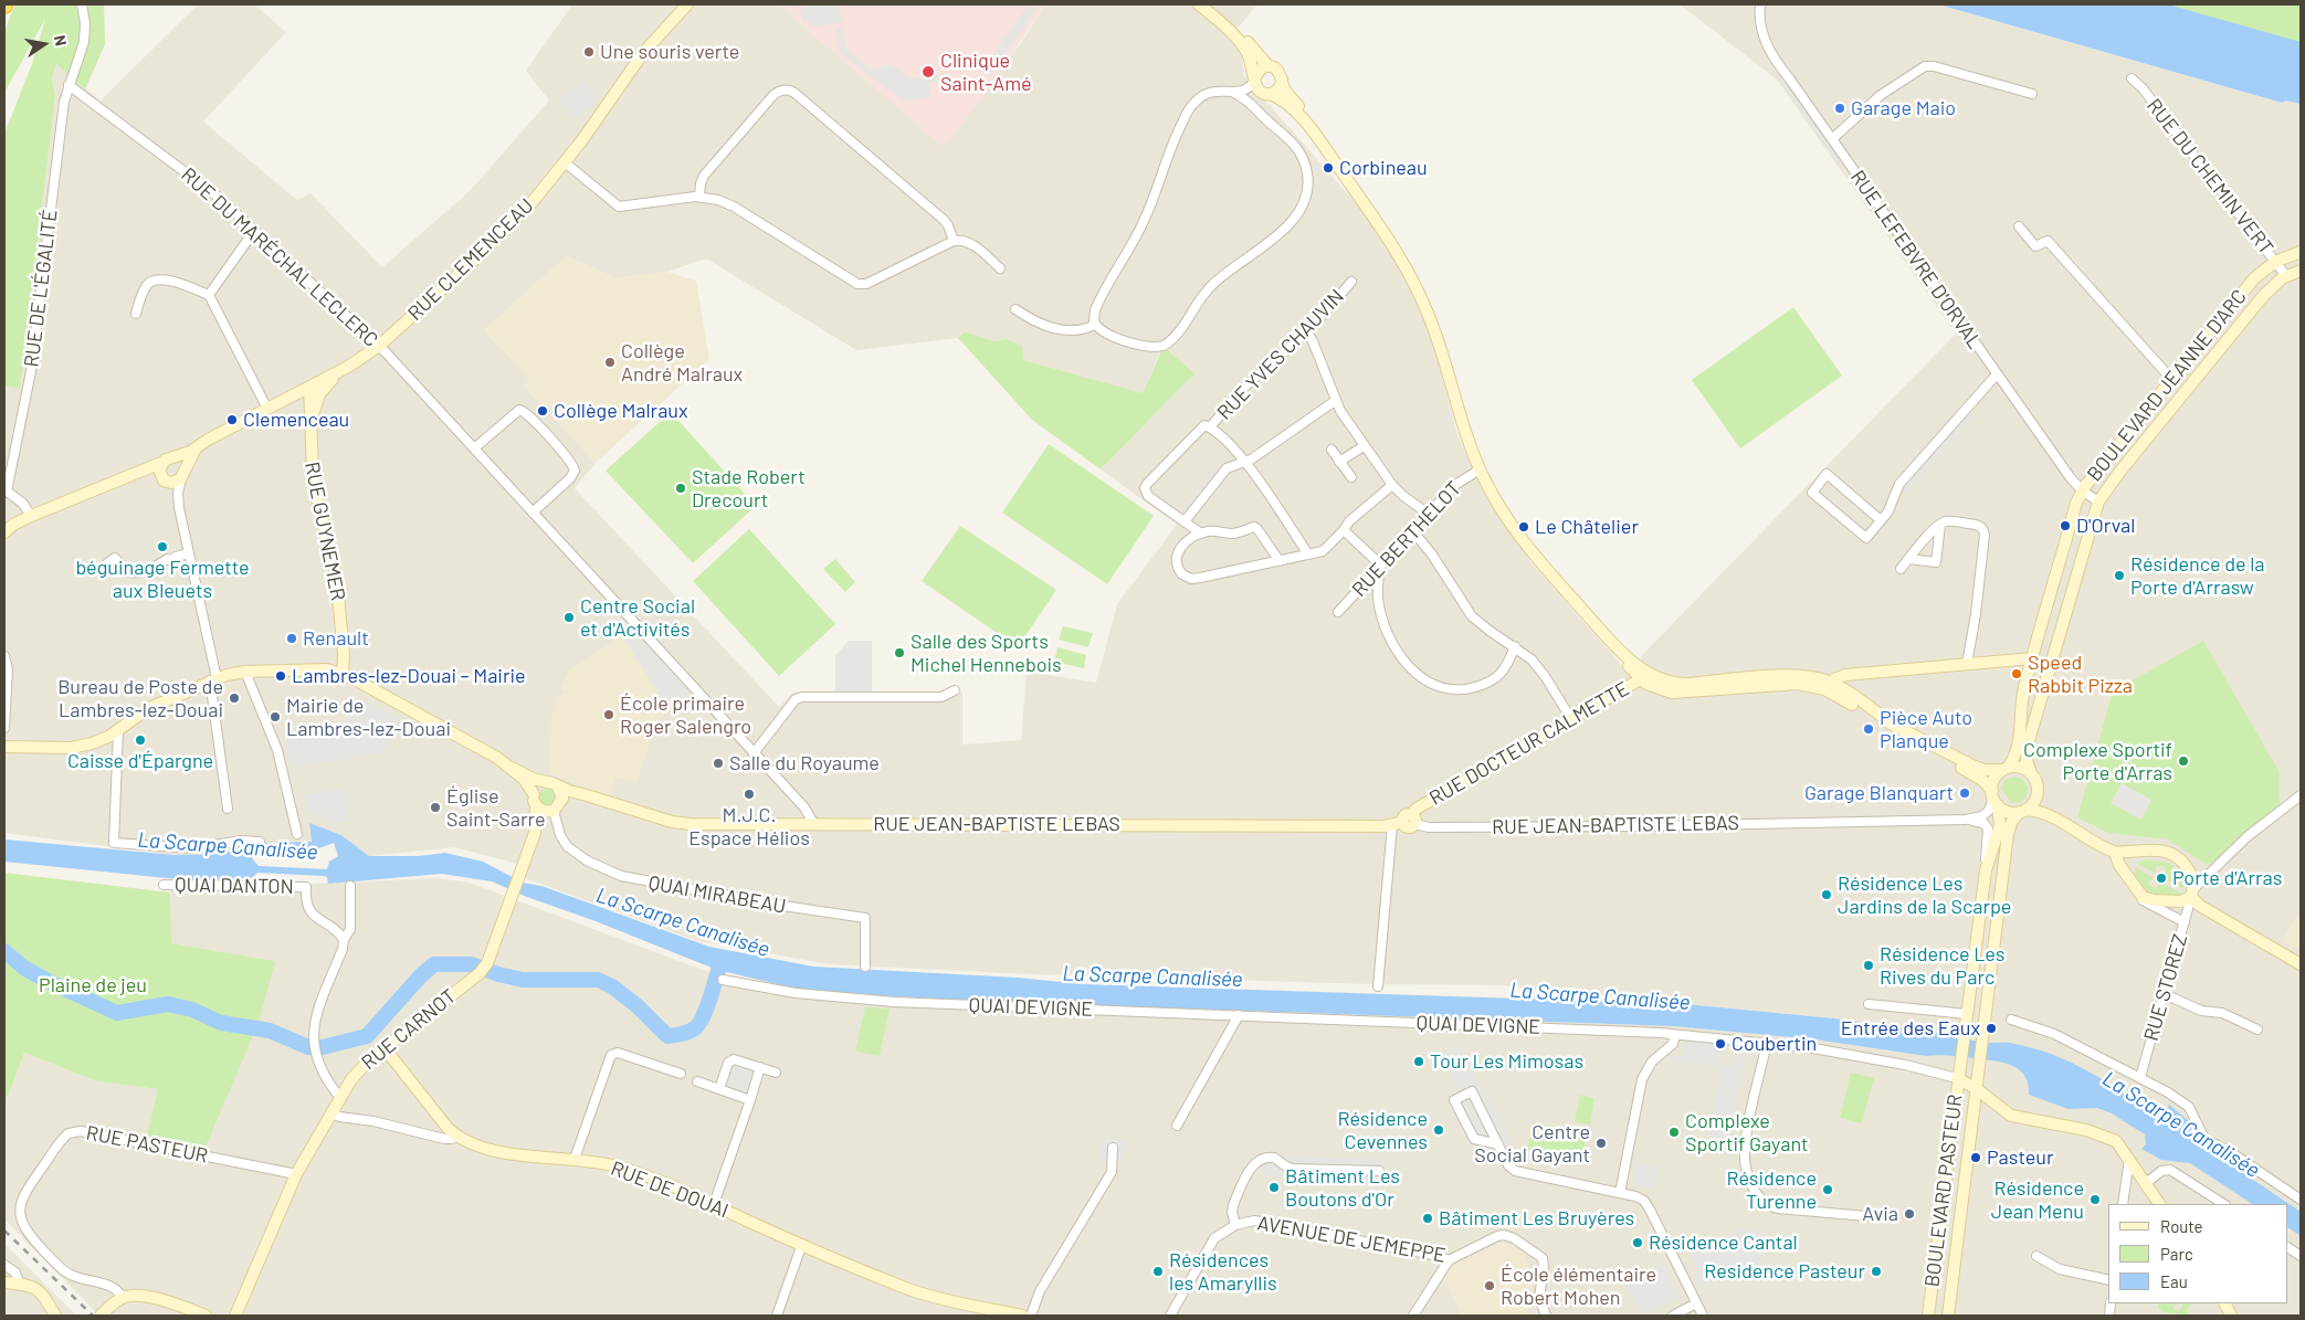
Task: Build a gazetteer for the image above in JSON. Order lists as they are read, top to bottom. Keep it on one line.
{"streets":{"street":["RUE DU CHEMIN VERT","RUE DU MARÉCHAL LECLERC","RUE CLEMENCEAU","RUE LEFEBVRE D'ORVAL","RUE DE L'ÉGALITÉ","RUE YVES CHAUVIN","BOULEVARD JEANNE D'ARC","RUE GUYNEMER","RUE BERTHELOT","RUE DOCTEUR CALMETTE","RUE JEAN-BAPTISTE LEBAS","QUAI DANTON","QUAI MIRABEAU","RUE STOREZ","QUAI DEVIGNE","RUE CARNOT","RUE PASTEUR","RUE DE DOUAI","BOULEVARD PASTEUR","AVENUE DE JEMEPPE"]},"crossings":[["RUE DU CHEMIN VERT","BOULEVARD JEANNE D'ARC"],["RUE DU MARÉCHAL LECLERC","RUE CLEMENCEAU"],["RUE DU MARÉCHAL LECLERC","RUE DE L'ÉGALITÉ"],["RUE DU MARÉCHAL LECLERC","RUE JEAN-BAPTISTE LEBAS"],["RUE CLEMENCEAU","RUE GUYNEMER"],["RUE LEFEBVRE D'ORVAL","BOULEVARD JEANNE D'ARC"],["BOULEVARD JEANNE D'ARC","BOULEVARD PASTEUR"],["RUE DOCTEUR CALMETTE","RUE JEAN-BAPTISTE LEBAS"],["RUE JEAN-BAPTISTE LEBAS","QUAI MIRABEAU"],["RUE JEAN-BAPTISTE LEBAS","RUE CARNOT"],["QUAI MIRABEAU","RUE CARNOT"],["QUAI DEVIGNE","BOULEVARD PASTEUR"],["RUE CARNOT","RUE PASTEUR"],["RUE CARNOT","RUE DE DOUAI"]],"water":["La Scarpe Canalisée"],"parks":["Plaine de jeu"],"places":["Une souris verte","Clinique Saint-Amé","Garage Maio","Corbineau","Collège André Malraux","Collège Malraux","Clemenceau","Stade Robert Drecourt","D'Orval","Le Châtelier","béguinage Fermette aux Bleuets","Résidence de la Porte d'Arrasw","Centre Social et d'Activités","Renault","Salle des Sports Michel Hennebois","Speed Rabbit Pizza","Lambres-lez-Douai – Mairie","Bureau de Poste de Lambres-lez-Douai","École primaire Roger Salengro","Mairie de Lambres-lez-Douai","Pièce Auto Planque","Caisse d'Épargne","Complexe Sportif Porte d'Arras","Salle du Royaume","Garage Blanquart","M.J.C. Espace Hélios","Église Saint-Sarre","Porte d'Arras","Résidence Les Jardins de la Scarpe","Résidence Les Rives du Parc","Entrée des Eaux","Coubertin","Tour Les Mimosas","Résidence Cevennes","Complexe Sportif Gayant","Centre Social Gayant","Pasteur","Bâtiment Les Boutons d'Or","Résidence Turenne","Résidence Jean Menu","Avia","Bâtiment Les Bruyères","Résidence Cantal","Résidences les Amaryllis","Residence Pasteur","École élémentaire Robert Mohen"],"legend":["Route","Parc","Eau"],"north":"right"}
